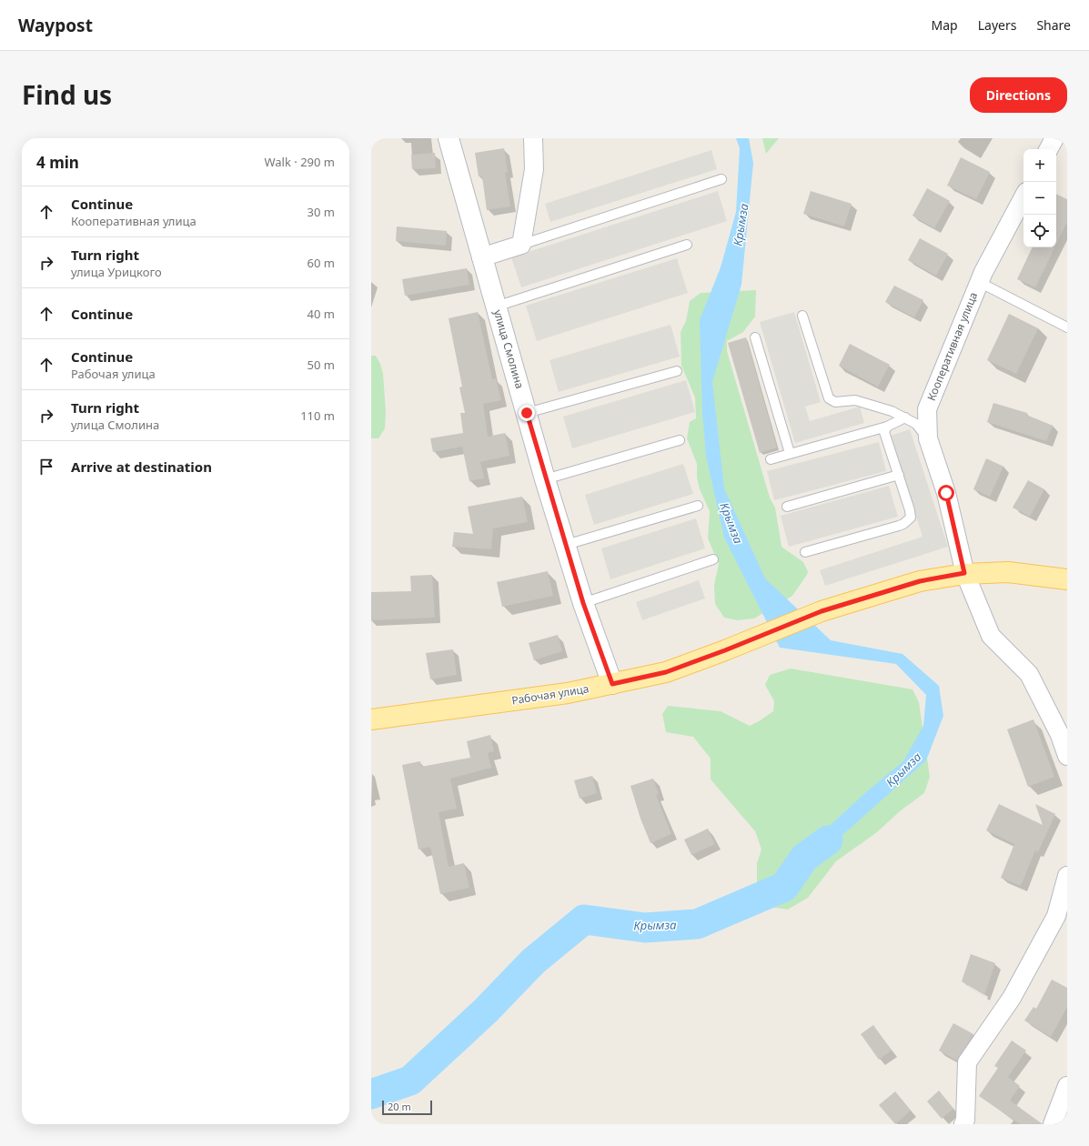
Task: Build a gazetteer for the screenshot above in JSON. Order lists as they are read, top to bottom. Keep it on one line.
{"streets":{"main road":["Рабочая улица"],"street":["Кооперативная улица","улица Смолина"]},"crossings":[["Кооперативная улица","Рабочая улица"],["улица Смолина","Рабочая улица"]],"water":["Крымза"],"scale_bar":"20 m","page":{"header":"Waypost","nav":["Map","Layers","Share"],"title":"Find us","buttons":"Directions","heading":["4 min","Walk · 290 m"],"map_buttons":["+","−"],"list":[["Continue","Кооперативная улица","30 m"],["Turn right","улица Урицкого","60 m"],["Continue","40 m"],["Continue","Рабочая улица","50 m"],["Turn right","улица Смолина","110 m"],"Arrive at destination"],"scale":"20 m"}}
